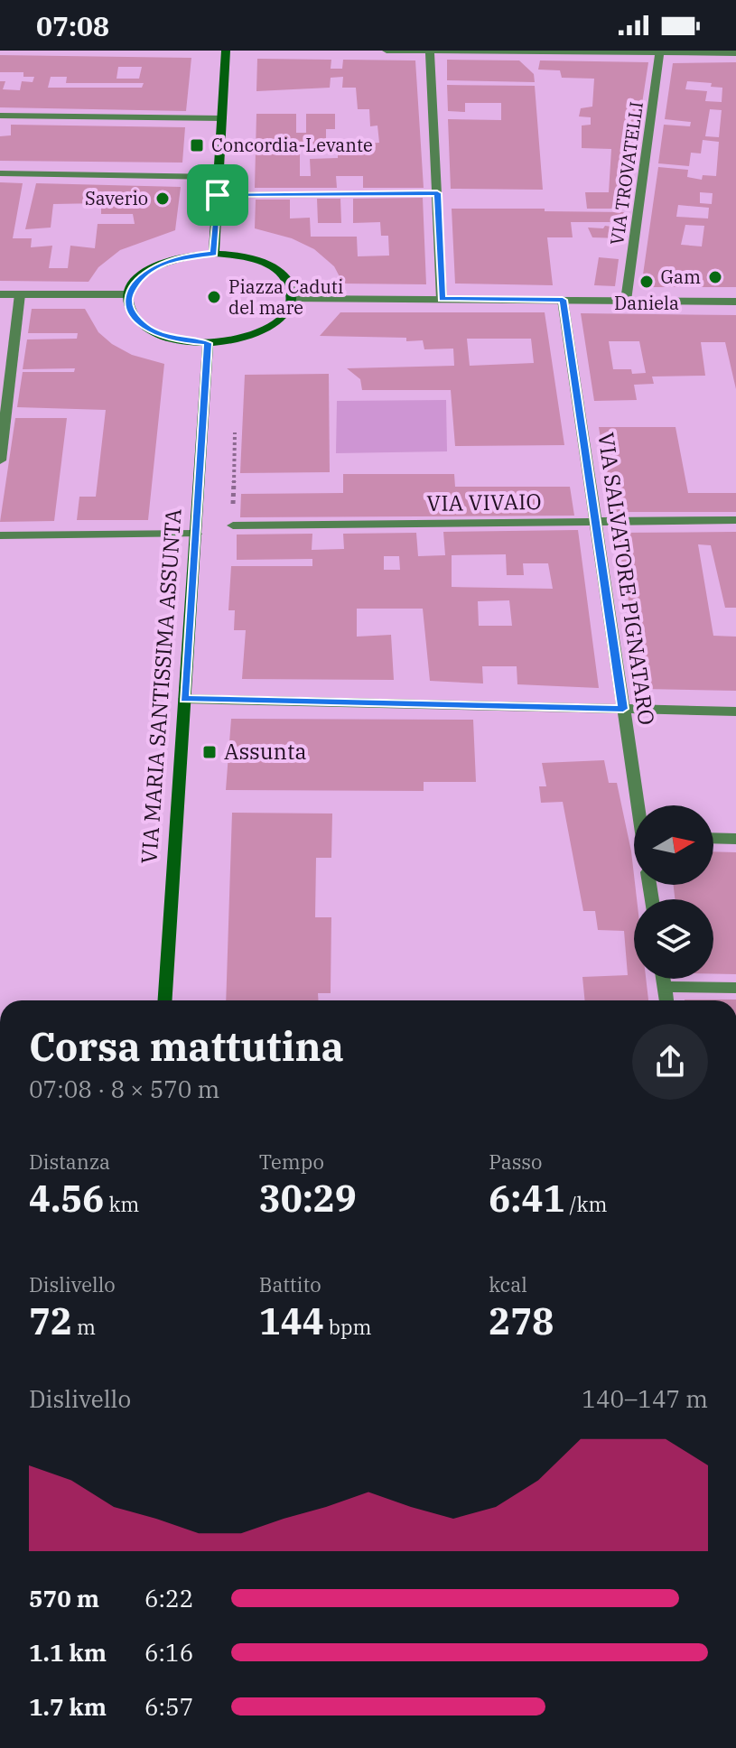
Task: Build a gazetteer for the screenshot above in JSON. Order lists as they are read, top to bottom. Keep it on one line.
{"streets":{"main road":["VIA MARIA SANTISSIMA ASSUNTA"],"street":["VIA TROVATELLI","VIA VIVAIO","VIA SALVATORE PIGNATARO"]},"crossings":[["VIA VIVAIO","VIA SALVATORE PIGNATARO"]],"places":{"transit":["Concordia-Levante","Assunta"],"other":["Saverio","Gam","Daniela","Piazza Caduti del mare"]},"north":"right","page":{"status":"07:08","heading":["Corsa mattutina","07:08 · 8 × 570 m"],"stats":[["Distanza","4.56 km"],["Tempo","30:29"],["Passo","6:41 /km"],["Dislivello","72 m"],["Battito","144 bpm"],["kcal","278"]],"chart":["Dislivello","140–147 m"],"list":[{"name":"570 m","note":"6:22"},{"name":"1.1 km","note":"6:16"},{"name":"1.7 km","note":"6:57"}]}}
